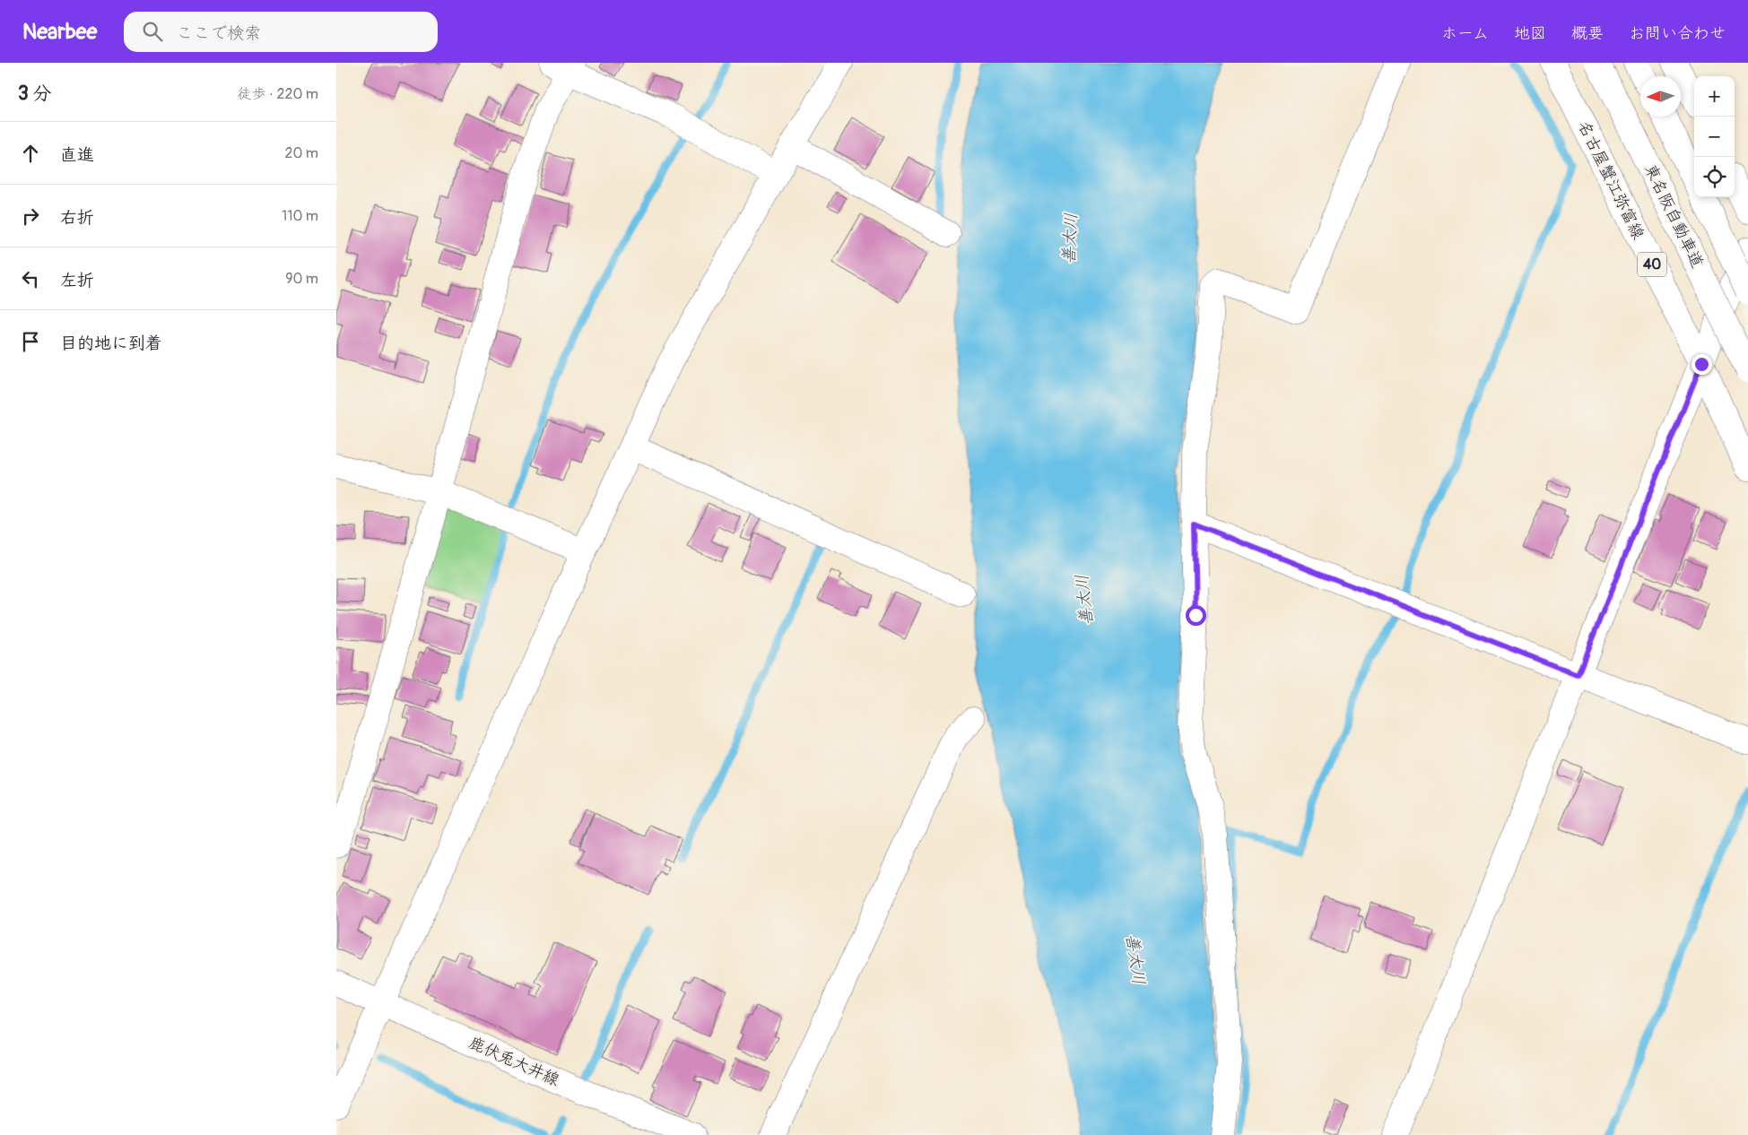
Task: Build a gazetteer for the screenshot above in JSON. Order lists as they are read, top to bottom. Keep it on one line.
{"streets":{"main road":["名古屋蟹江弥富線","東名阪自動車道","40","鹿伏兎大井線"]},"water":["善太川"],"north":"left","page":{"header":"Nearbee","search":"ここで検索","nav":["ホーム","地図","概要","お問い合わせ"],"heading":["3 分","徒歩 · 220 m"],"map_buttons":["+","−"],"list":[["直進","20 m"],["右折","110 m"],["左折","90 m"],"目的地に到着"]}}
